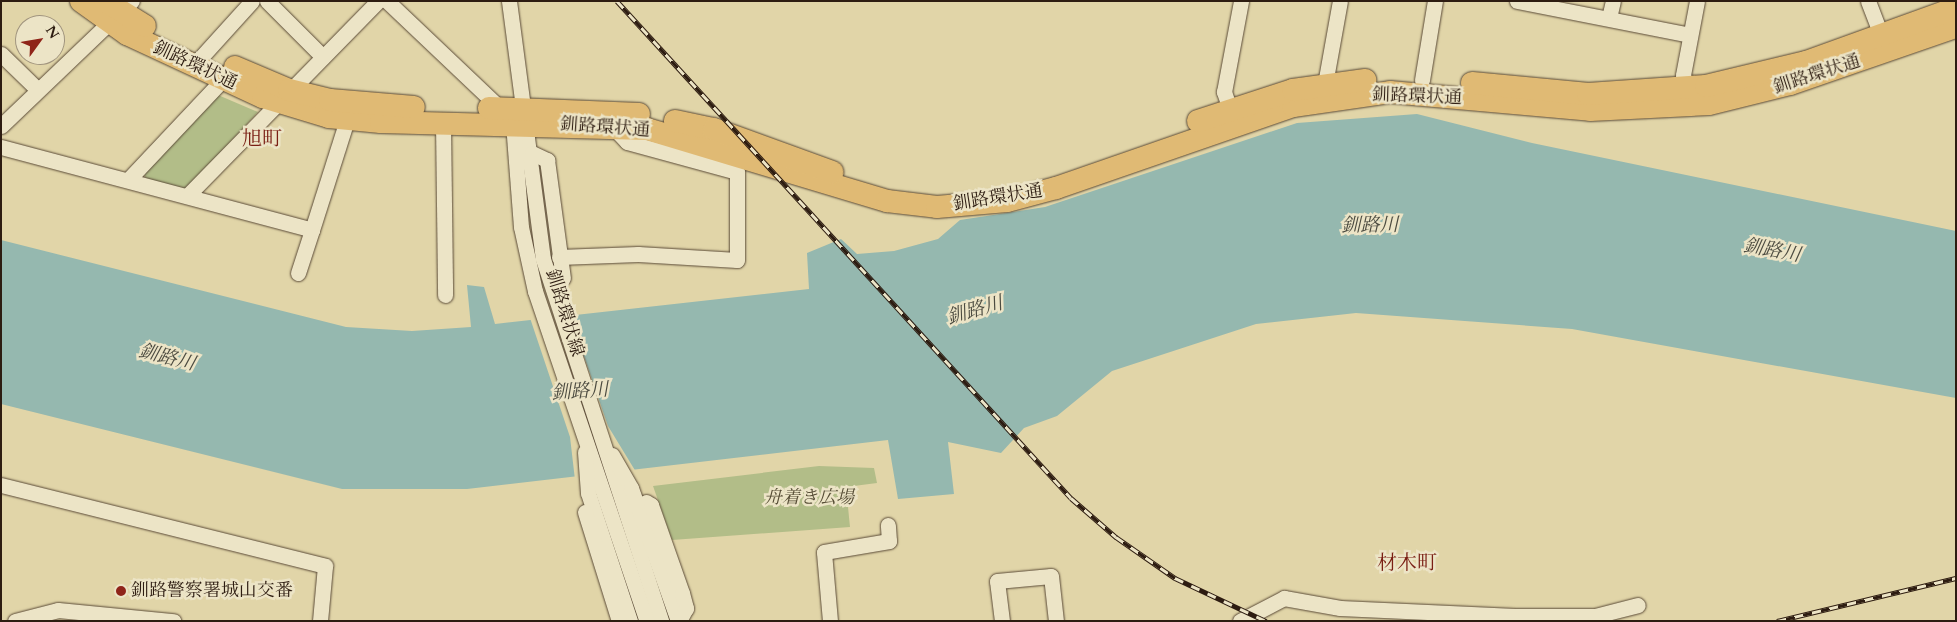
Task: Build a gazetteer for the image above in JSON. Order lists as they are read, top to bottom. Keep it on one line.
{"streets":{"highway":["釧路環状通"],"street":["釧路環状線"]},"crossings":[["釧路環状通","釧路環状線"]],"districts":["旭町","材木町"],"water":["釧路川"],"parks":["舟着き広場"],"places":["釧路警察署城山交番"],"north":"top right"}
